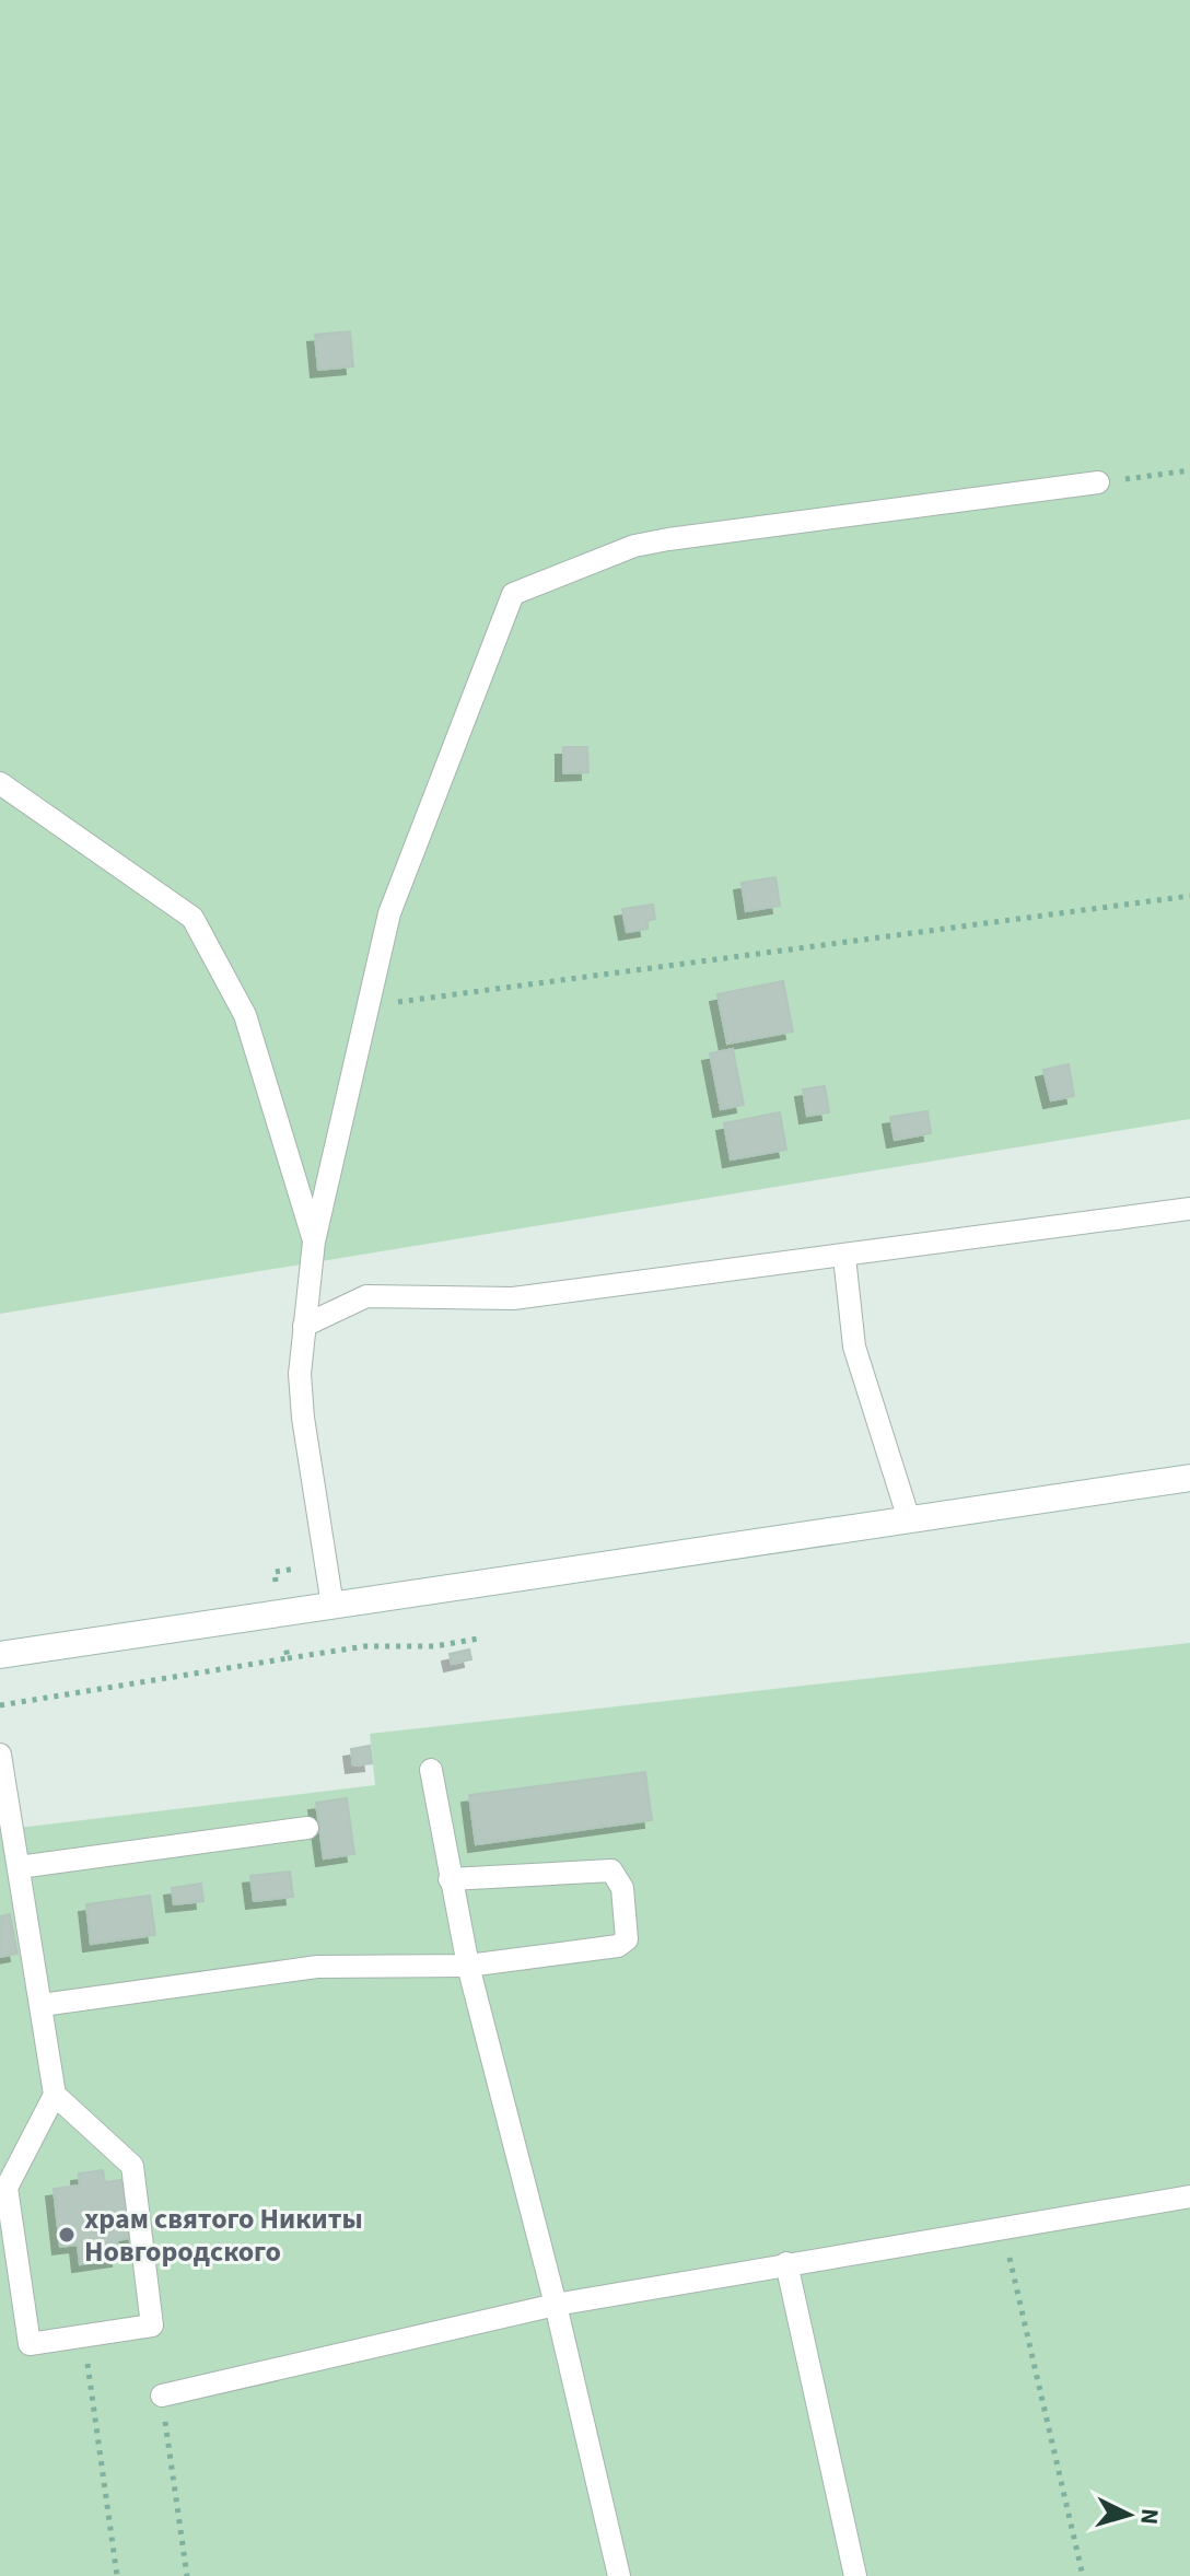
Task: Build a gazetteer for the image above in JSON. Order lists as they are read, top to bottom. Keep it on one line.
{"places":["храм святого Никиты Новгородского"],"north":"right"}
